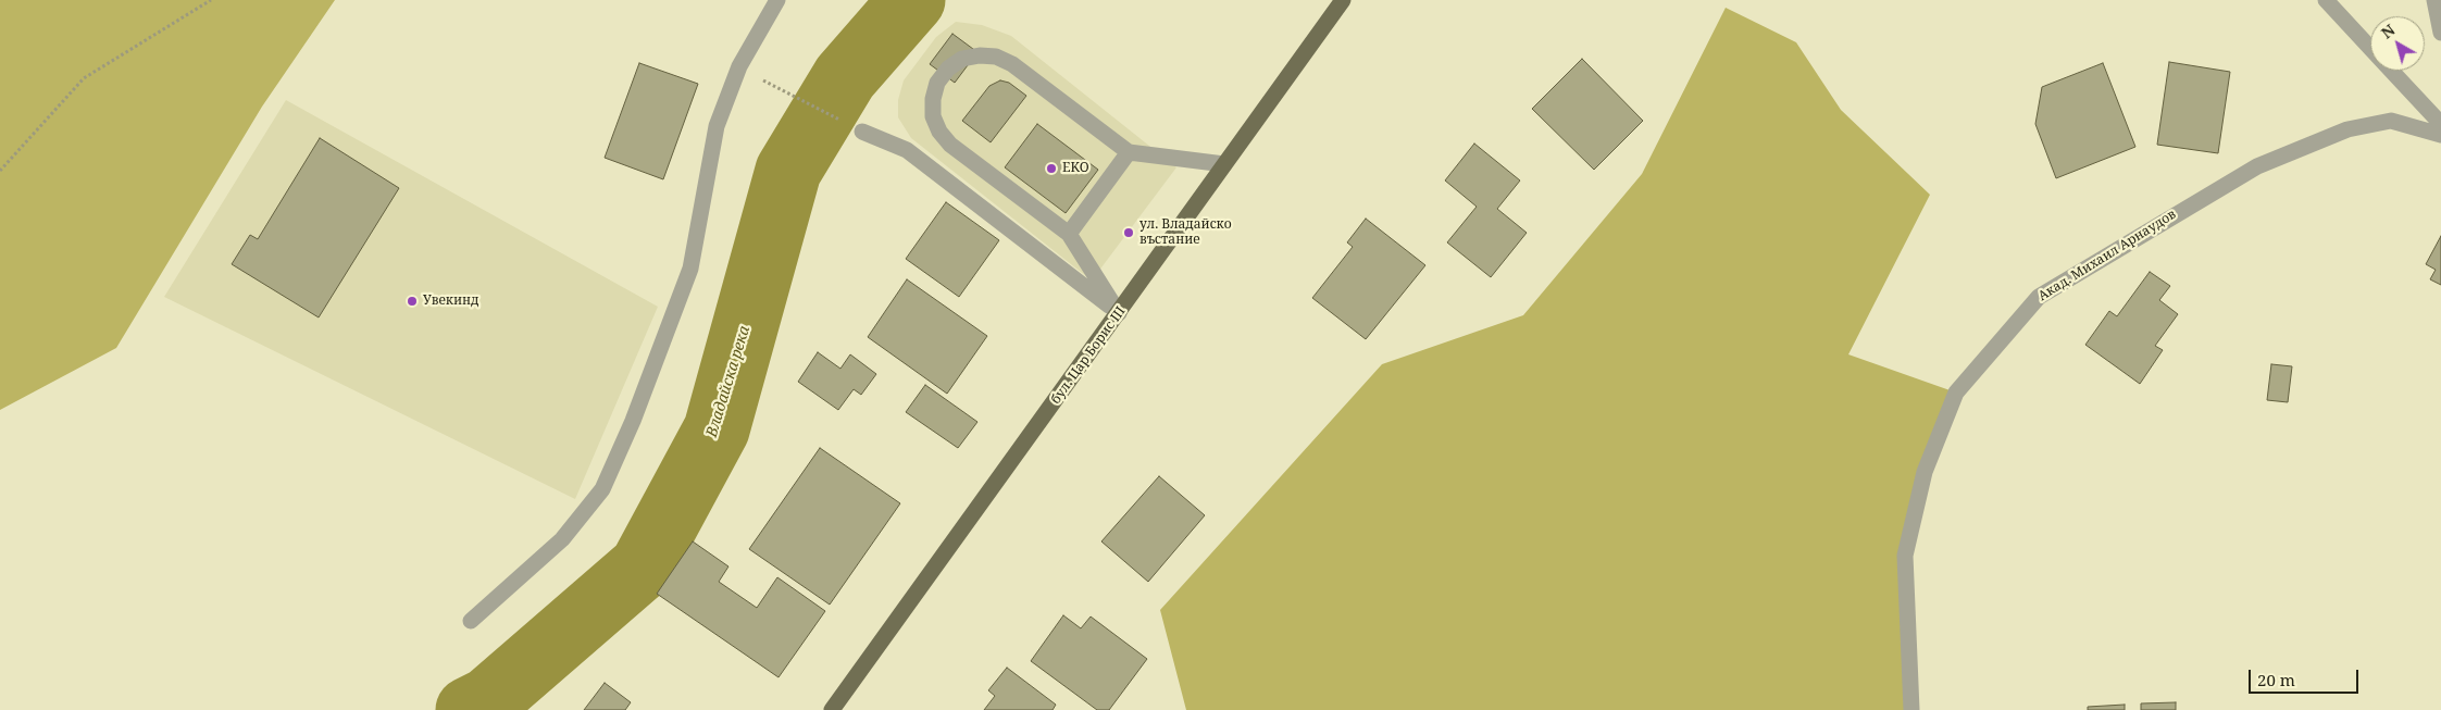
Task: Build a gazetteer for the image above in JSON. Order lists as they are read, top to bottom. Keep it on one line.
{"streets":{"main road":["бул. Цар Борис III"],"street":["Акад. Михаил Арнаудов"]},"water":["Владайска река"],"places":["EKO","ул. Владайско въстание","Увекинд"],"scale_bar":"20 m","north":"top left"}
